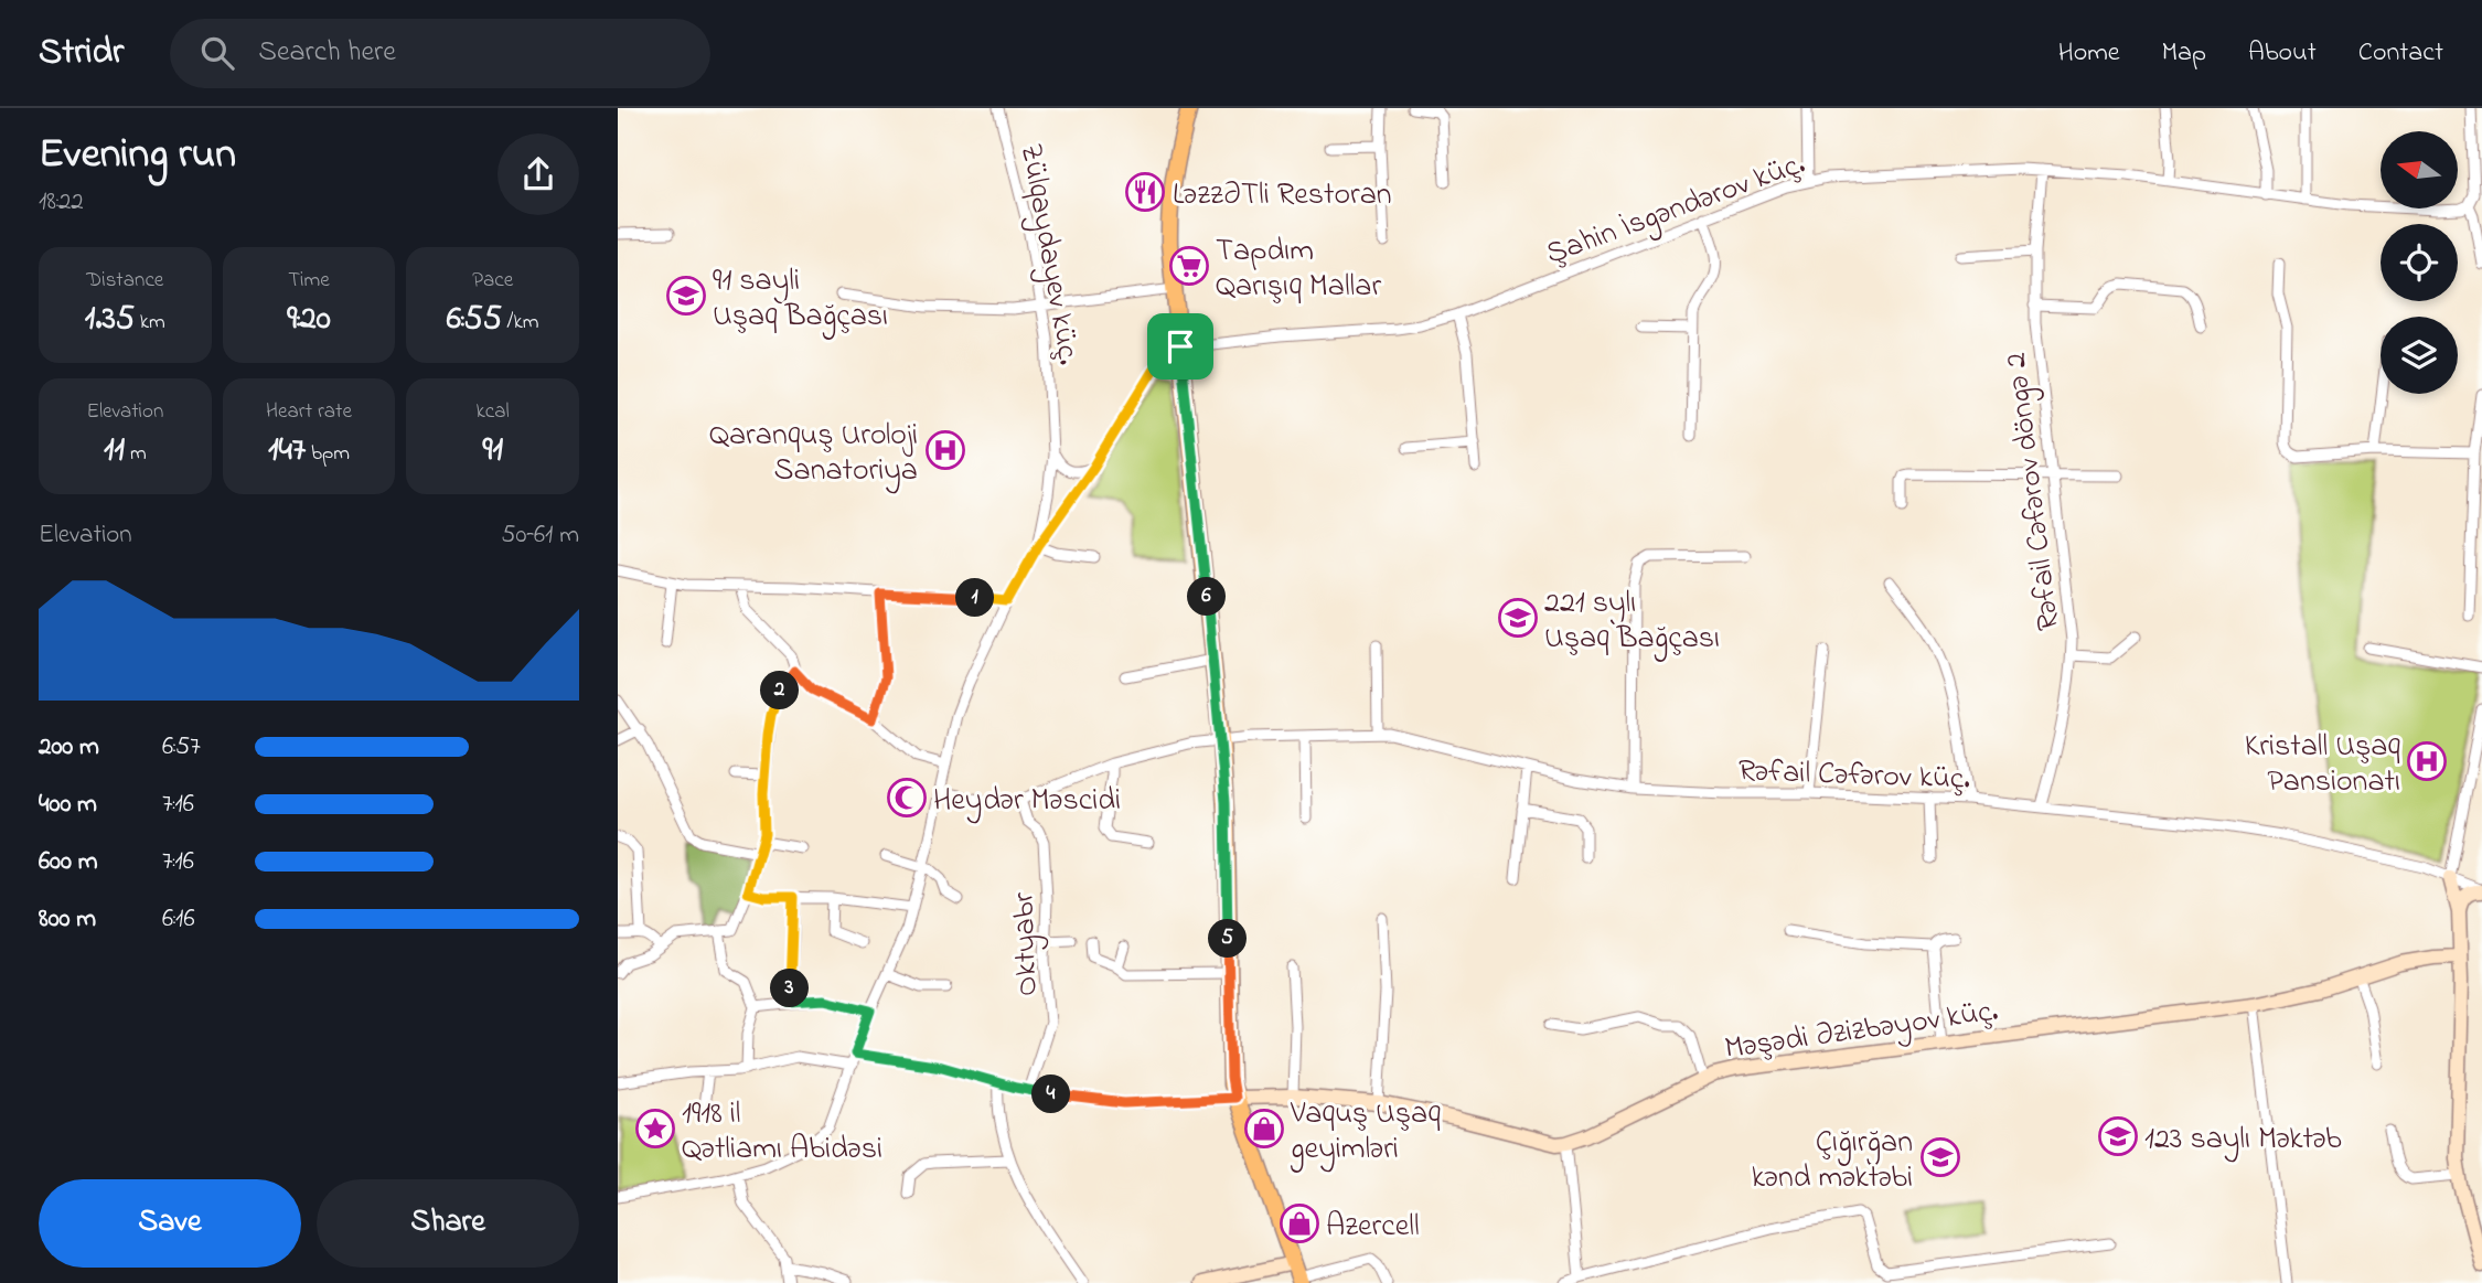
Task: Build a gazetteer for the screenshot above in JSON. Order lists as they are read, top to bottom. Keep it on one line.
{"streets":{"street":["Şahin İsgəndərov küç.","Zülqaydayev küç.","Rəfail Cəfərov döngə 2","Rəfail Cəfərov küç.","Oktyabr","Məşədi Əzizbəyov küç."]},"crossings":[["Şahin İsgəndərov küç.","Rəfail Cəfərov döngə 2"],["Rəfail Cəfərov döngə 2","Rəfail Cəfərov küç."],["Rəfail Cəfərov küç.","Oktyabr"]],"places":{"restaurant":["LəzzƏTli Restoran"],"supermarket":["Tapdım Qarışıq Mallar"],"school or university":["91 sayli Uşaq Bağçası","221 sylı Uşaq Bağçası","123 saylı Məktəb","Çığırğan kənd məktəbi"],"hospital":["Qaranquş Uroloji Sanatoriya","Kristall Uşaq Pansionatı"],"mosque":["Heydər Məscidi"],"place":["1918 il Qətliamı Abidəsi"],"shop":["Vaquş Uşaq geyimləri","Azercell"]},"north":"left","page":{"header":"Stridr","search":"Search here","nav":["Home","Map","About","Contact"],"heading":["Evening run","18:22"],"stats":[["Distance","1.35 km"],["Time","9:20"],["Pace","6:55 /km"],["Elevation","11 m"],["Heart rate","147 bpm"],["kcal","91"]],"chart":["Elevation","50–61 m"],"pins":["6","1","2","5","3","4"],"list":[{"name":"200 m","note":"6:57"},{"name":"400 m","note":"7:16"},{"name":"600 m","note":"7:16"},{"name":"800 m","note":"6:16"}],"buttons":["Save","Share"]}}
